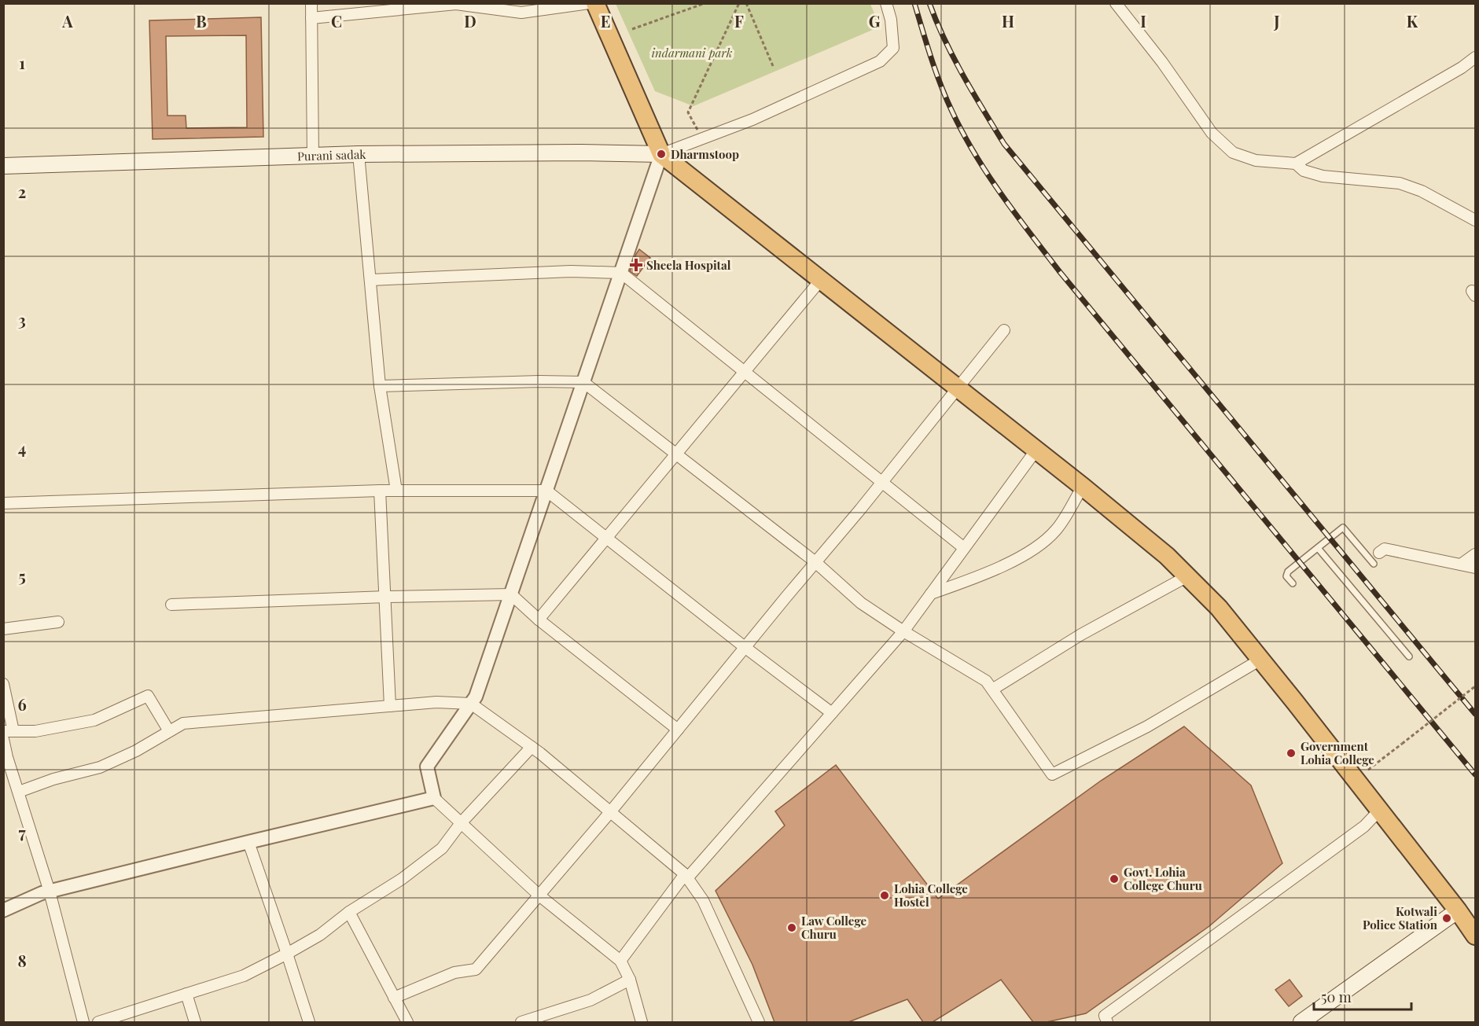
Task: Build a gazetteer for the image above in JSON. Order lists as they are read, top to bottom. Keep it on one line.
{"streets":{"main road":["Purani sadak"]},"parks":["indarmani park"],"places":{"other":["Dharmstoop","Government Lohia College","Govt. Lohia College Churu","Lohia College Hostel","Kotwali Police Station","Law College Churu"],"health":["Sheela Hospital"]},"scale_bar":"50 m","grid":{"columns":["A","B","C","D","E","F","G","H","I","J","K"],"rows":["1","2","3","4","5","6","7","8"]}}
